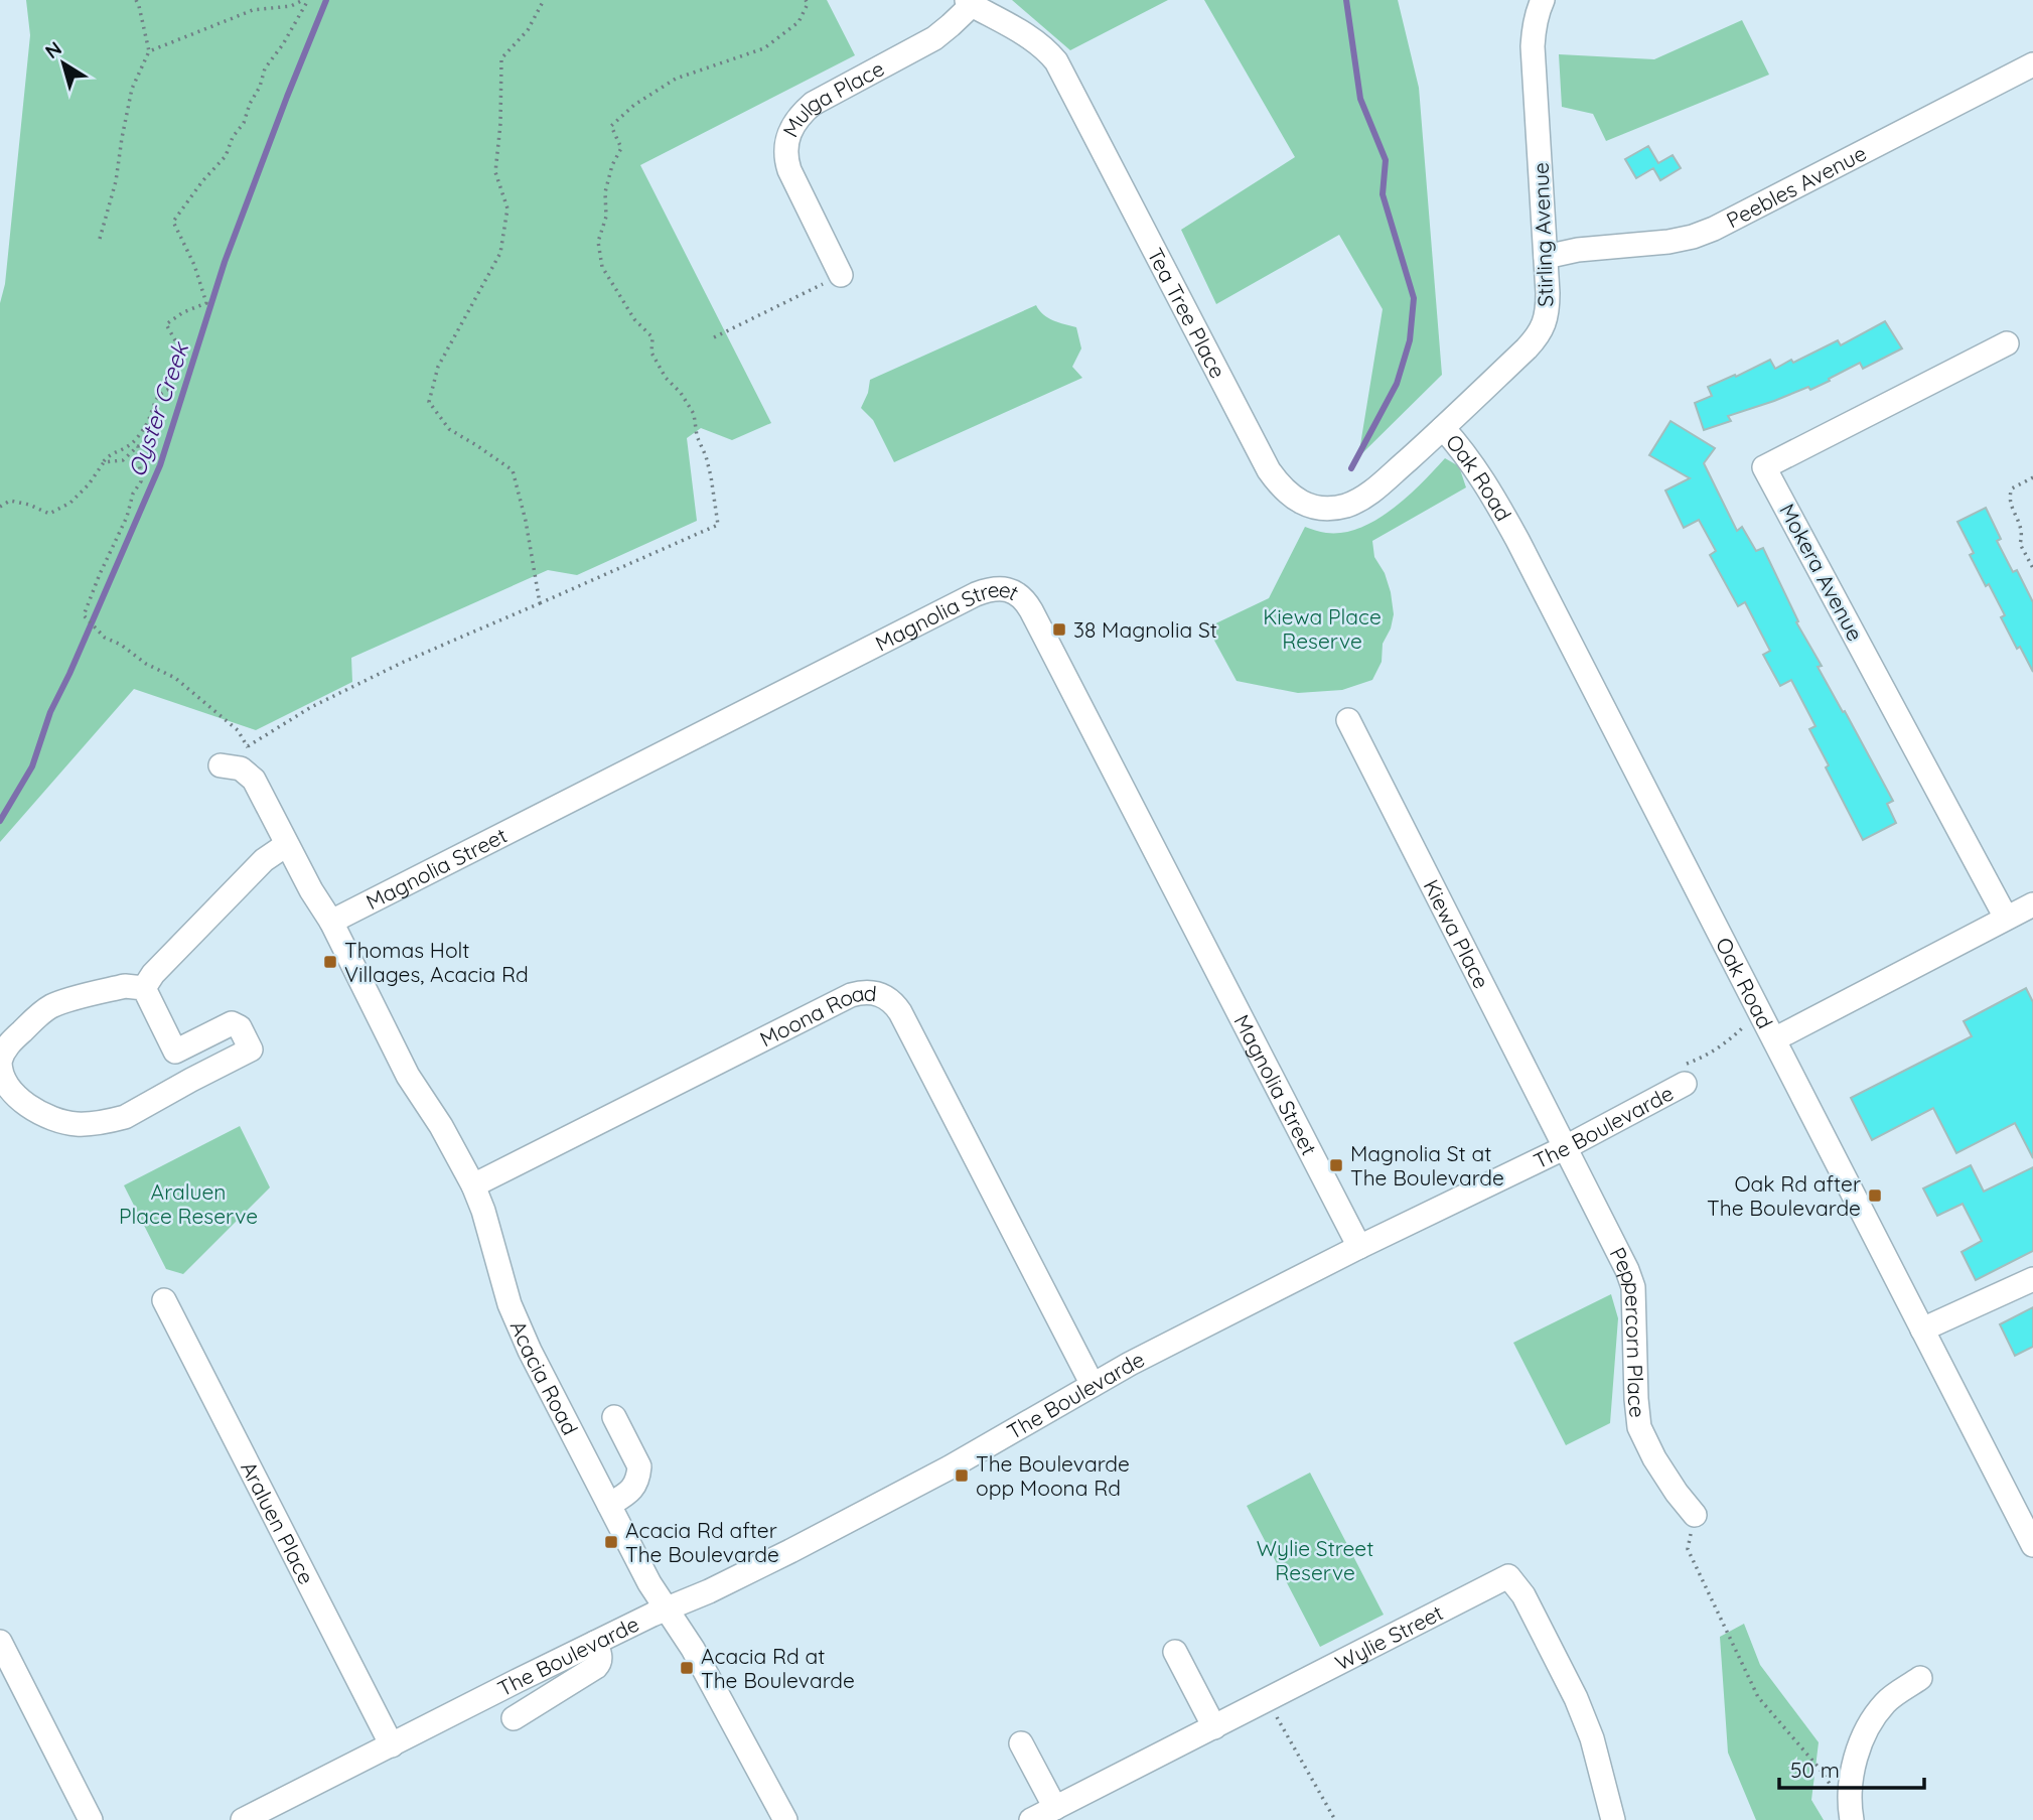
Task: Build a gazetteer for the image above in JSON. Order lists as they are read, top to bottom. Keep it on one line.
{"streets":{"street":["Mulga Place","Peebles Avenue","Stirling Avenue","Tea Tree Place","Oak Road","Mokera Avenue","Magnolia Street","Kiewa Place","Moona Road","The Boulevarde","Peppercorn Place","Acacia Road","Araluen Place","Wylie Street"]},"crossings":[["Mulga Place","Tea Tree Place"],["Peebles Avenue","Stirling Avenue"],["Stirling Avenue","Tea Tree Place"],["Stirling Avenue","Oak Road"],["Tea Tree Place","Oak Road"],["Magnolia Street","The Boulevarde"],["Magnolia Street","Acacia Road"],["Kiewa Place","The Boulevarde"],["Kiewa Place","Peppercorn Place"],["Moona Road","The Boulevarde"],["Moona Road","Acacia Road"],["The Boulevarde","Peppercorn Place"],["The Boulevarde","Acacia Road"],["The Boulevarde","Araluen Place"]],"water":["Oyster Creek"],"parks":["Kiewa Place Reserve","Araluen Place Reserve","Wylie Street Reserve"],"places":{"transit":["38 Magnolia St","Thomas Holt Villages, Acacia Rd","Magnolia St at The Boulevarde","Oak Rd after The Boulevarde","The Boulevarde opp Moona Rd","Acacia Rd after The Boulevarde","Acacia Rd at The Boulevarde"]},"scale_bar":"50 m","north":"top left"}
